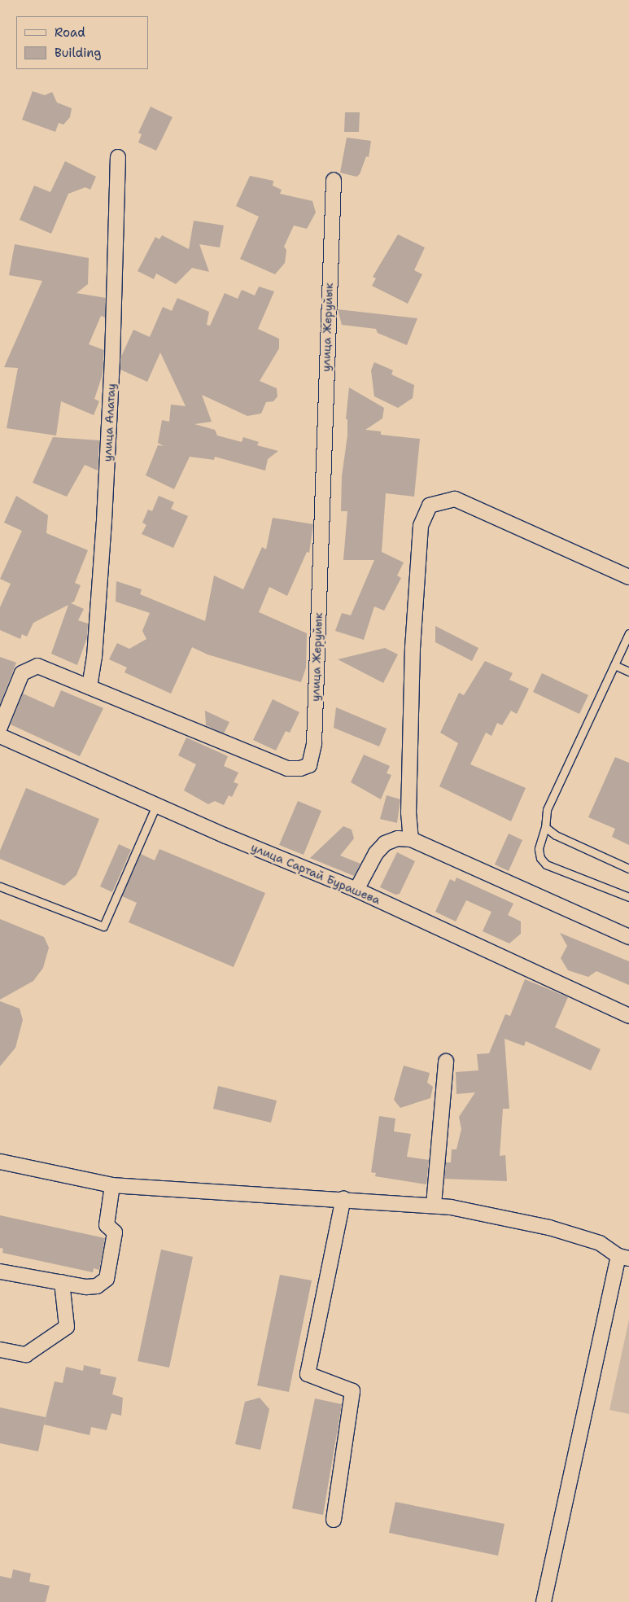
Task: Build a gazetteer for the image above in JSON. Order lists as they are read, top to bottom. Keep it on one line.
{"streets":{"street":["улица Жеруйык","улица Алатау","улица Сартай Бурашева"]},"crossings":[["улица Жеруйык","улица Алатау"]],"legend":["Road","Building"]}
